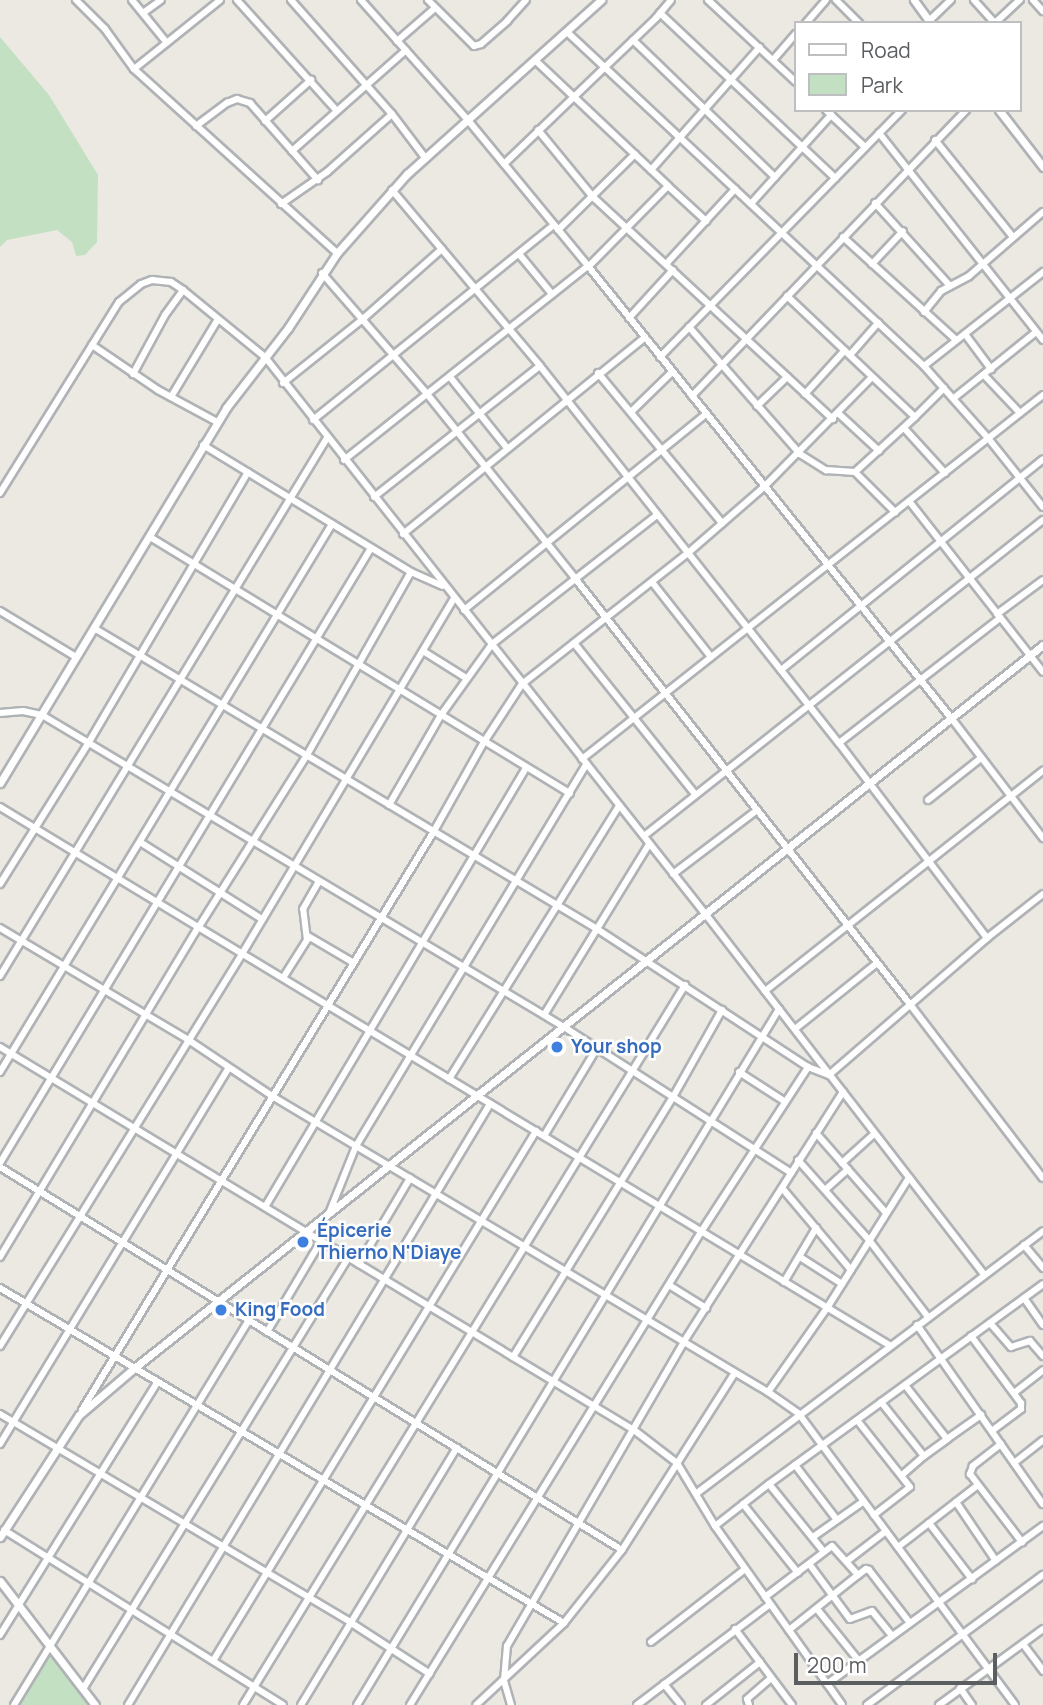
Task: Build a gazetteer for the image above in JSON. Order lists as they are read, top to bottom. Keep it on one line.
{"places":["Your shop","Épicerie Thierno N'Diaye","King Food"],"legend":["Road","Park"],"scale_bar":"200 m"}
